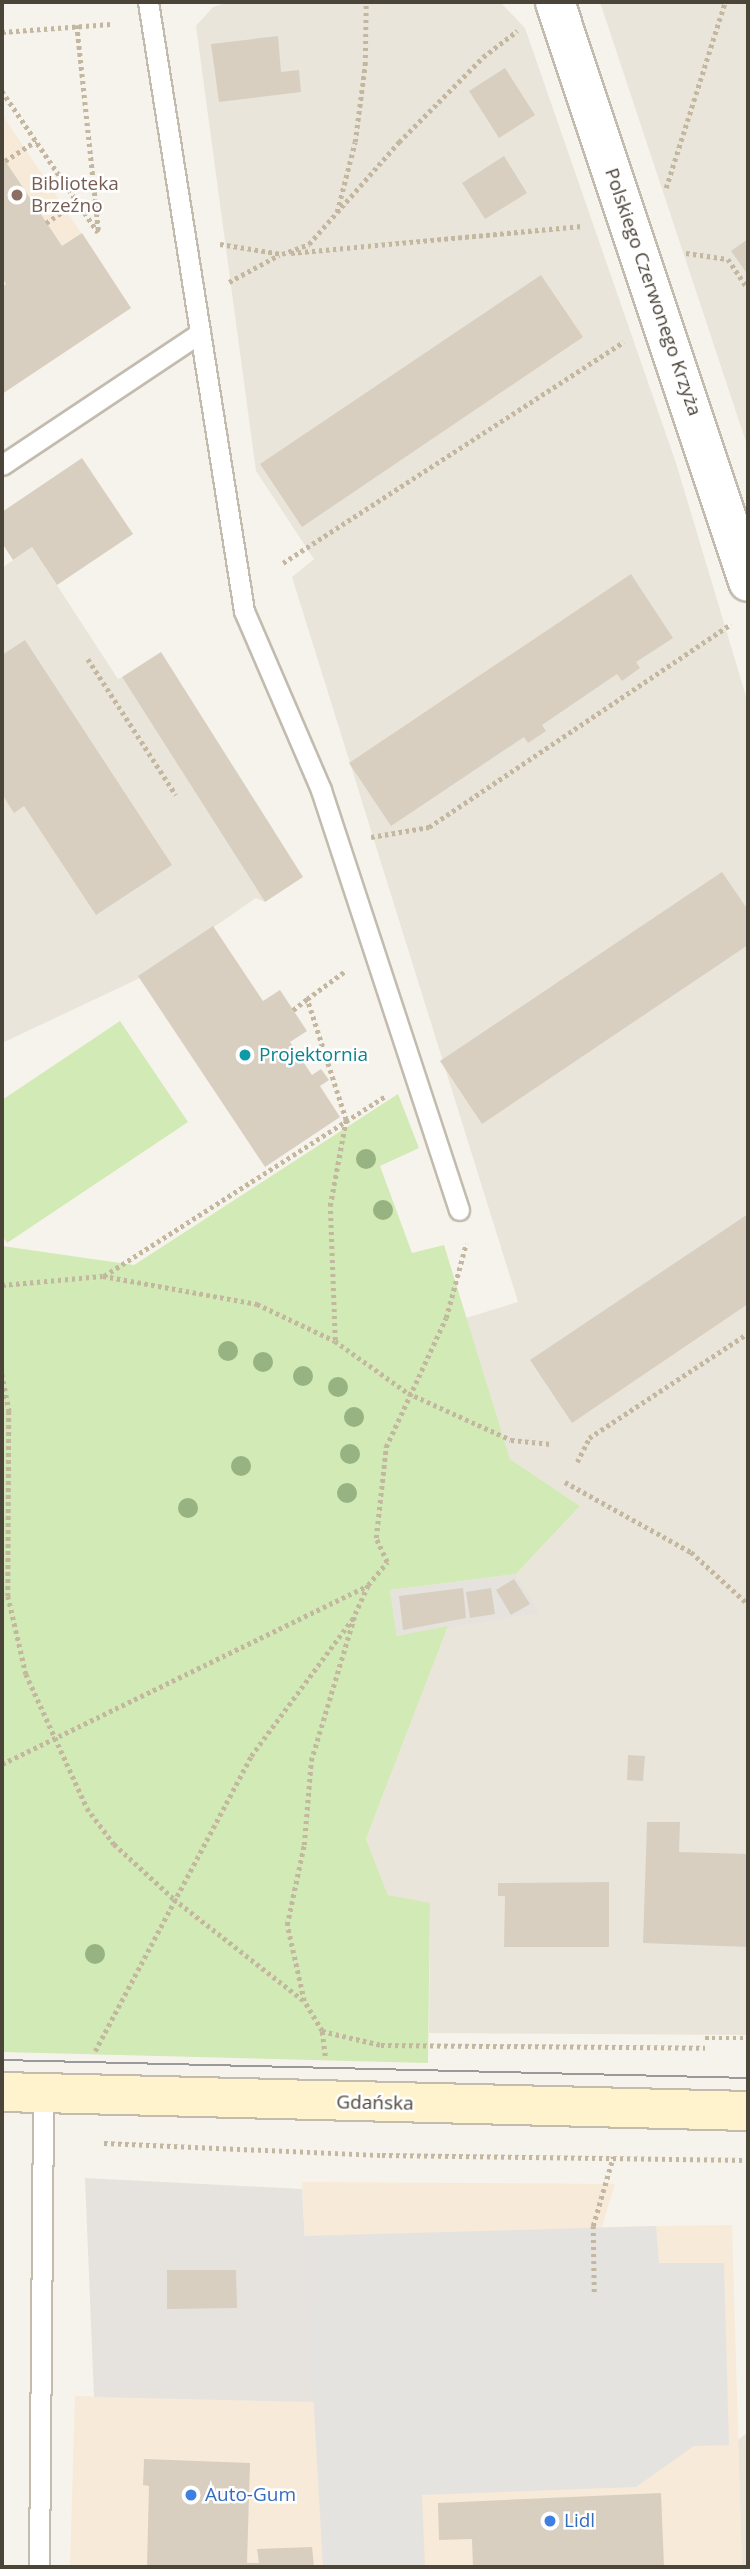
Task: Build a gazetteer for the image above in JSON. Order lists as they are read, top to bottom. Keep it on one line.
{"streets":{"street":["Polskiego Czerwonego Krzyża","Gdańska"]},"places":["Biblioteka Brzeźno","Projektornia","Auto-Gum","Lidl"]}
